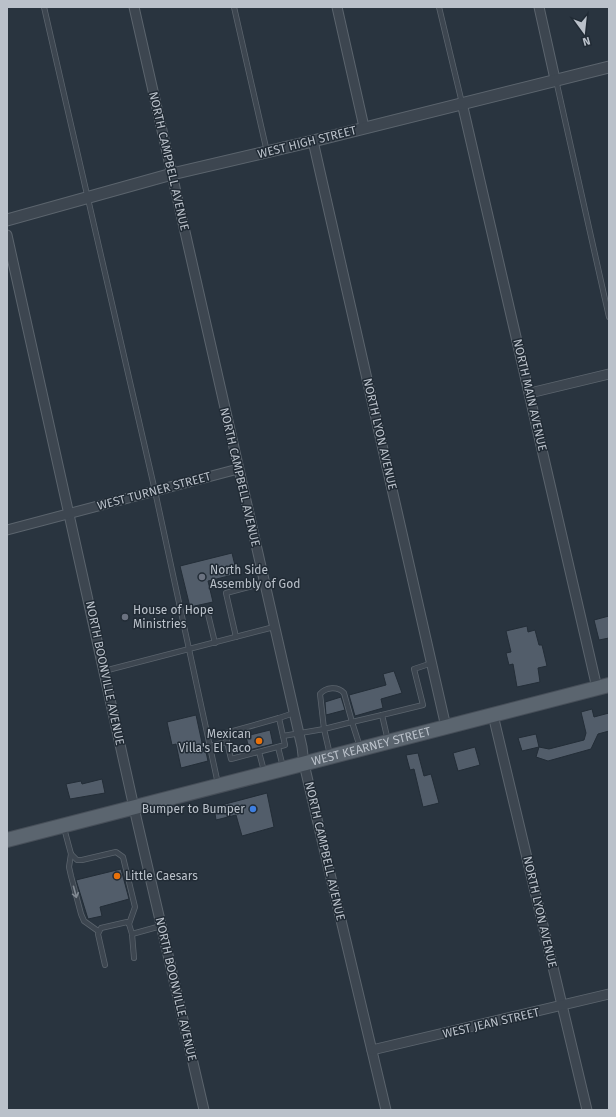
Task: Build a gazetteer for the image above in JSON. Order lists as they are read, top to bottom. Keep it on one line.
{"streets":{"main road":["WEST KEARNEY STREET"],"street":["WEST HIGH STREET","NORTH CAMPBELL AVENUE","NORTH MAIN AVENUE","NORTH LYON AVENUE","WEST TURNER STREET","NORTH BOONVILLE AVENUE","WEST JEAN STREET"]},"crossings":[["WEST HIGH STREET","NORTH CAMPBELL AVENUE"],["WEST HIGH STREET","NORTH MAIN AVENUE"],["WEST HIGH STREET","NORTH LYON AVENUE"],["NORTH CAMPBELL AVENUE","WEST TURNER STREET"],["NORTH CAMPBELL AVENUE","WEST KEARNEY STREET"],["NORTH CAMPBELL AVENUE","WEST JEAN STREET"],["NORTH MAIN AVENUE","WEST KEARNEY STREET"],["NORTH LYON AVENUE","WEST KEARNEY STREET"],["NORTH LYON AVENUE","WEST JEAN STREET"],["WEST TURNER STREET","NORTH BOONVILLE AVENUE"],["NORTH BOONVILLE AVENUE","WEST KEARNEY STREET"]],"places":["North Side Assembly of God","House of Hope Ministries","Mexican Villa's El Taco","Bumper to Bumper","Little Caesars"],"north":"bottom"}
